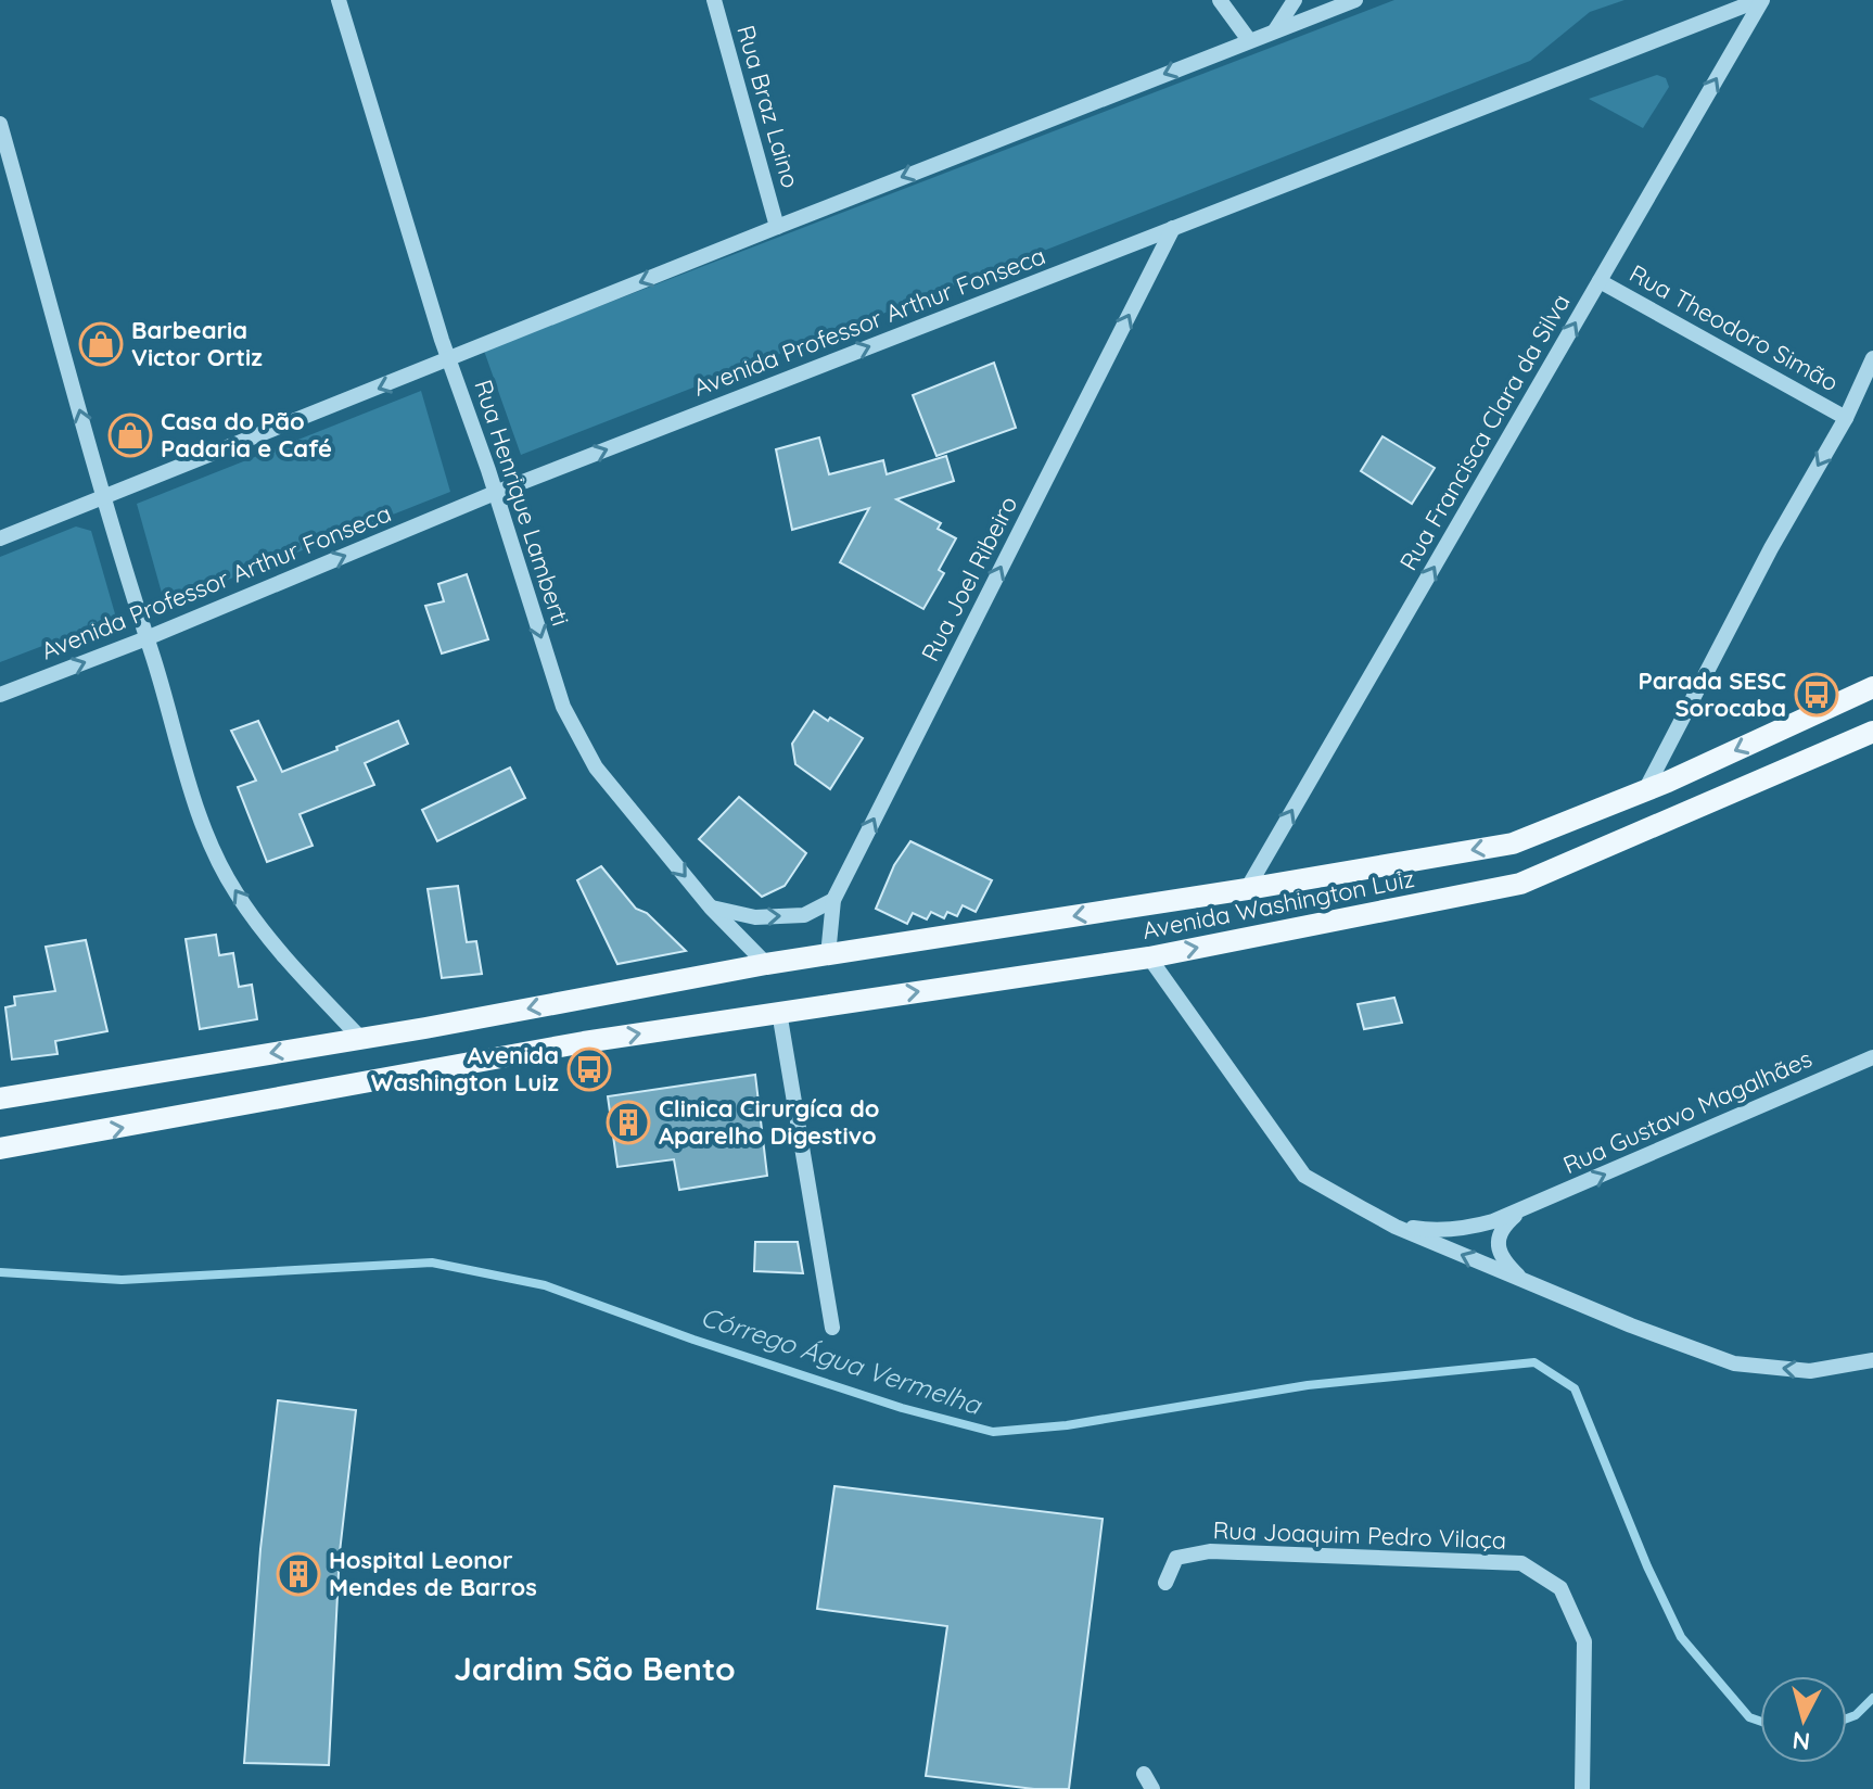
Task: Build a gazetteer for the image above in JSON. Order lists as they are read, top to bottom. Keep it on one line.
{"streets":{"main road":["Avenida Washington Luiz"],"street":["Rua Braz Laino","Avenida Professor Arthur Fonseca","Rua Theodoro Simão","Rua Francisca Clara da Silva","Rua Henrique Lamberti","Rua Joel Ribeiro","Rua Gustavo Magalhães","Rua Joaquim Pedro Vilaça"]},"crossings":[["Avenida Professor Arthur Fonseca","Rua Francisca Clara da Silva"],["Avenida Professor Arthur Fonseca","Rua Henrique Lamberti"],["Avenida Professor Arthur Fonseca","Rua Joel Ribeiro"],["Rua Theodoro Simão","Rua Francisca Clara da Silva"],["Rua Francisca Clara da Silva","Avenida Washington Luiz"],["Rua Henrique Lamberti","Avenida Washington Luiz"],["Rua Joel Ribeiro","Avenida Washington Luiz"]],"one_way":["Avenida Professor Arthur Fonseca","Rua Francisca Clara da Silva","Rua Henrique Lamberti","Rua Joel Ribeiro","Rua Gustavo Magalhães"],"districts":["Jardim São Bento"],"water":["Córrego Água Vermelha"],"places":{"shop":["Barbearia Victor Ortiz","Casa do Pão Padaria e Café"],"bus stop":["Parada SESC Sorocaba","Avenida Washington Luiz"],"building":["Clinica Cirurgíca do Aparelho Digestivo","Hospital Leonor Mendes de Barros"]},"north":"bottom"}
